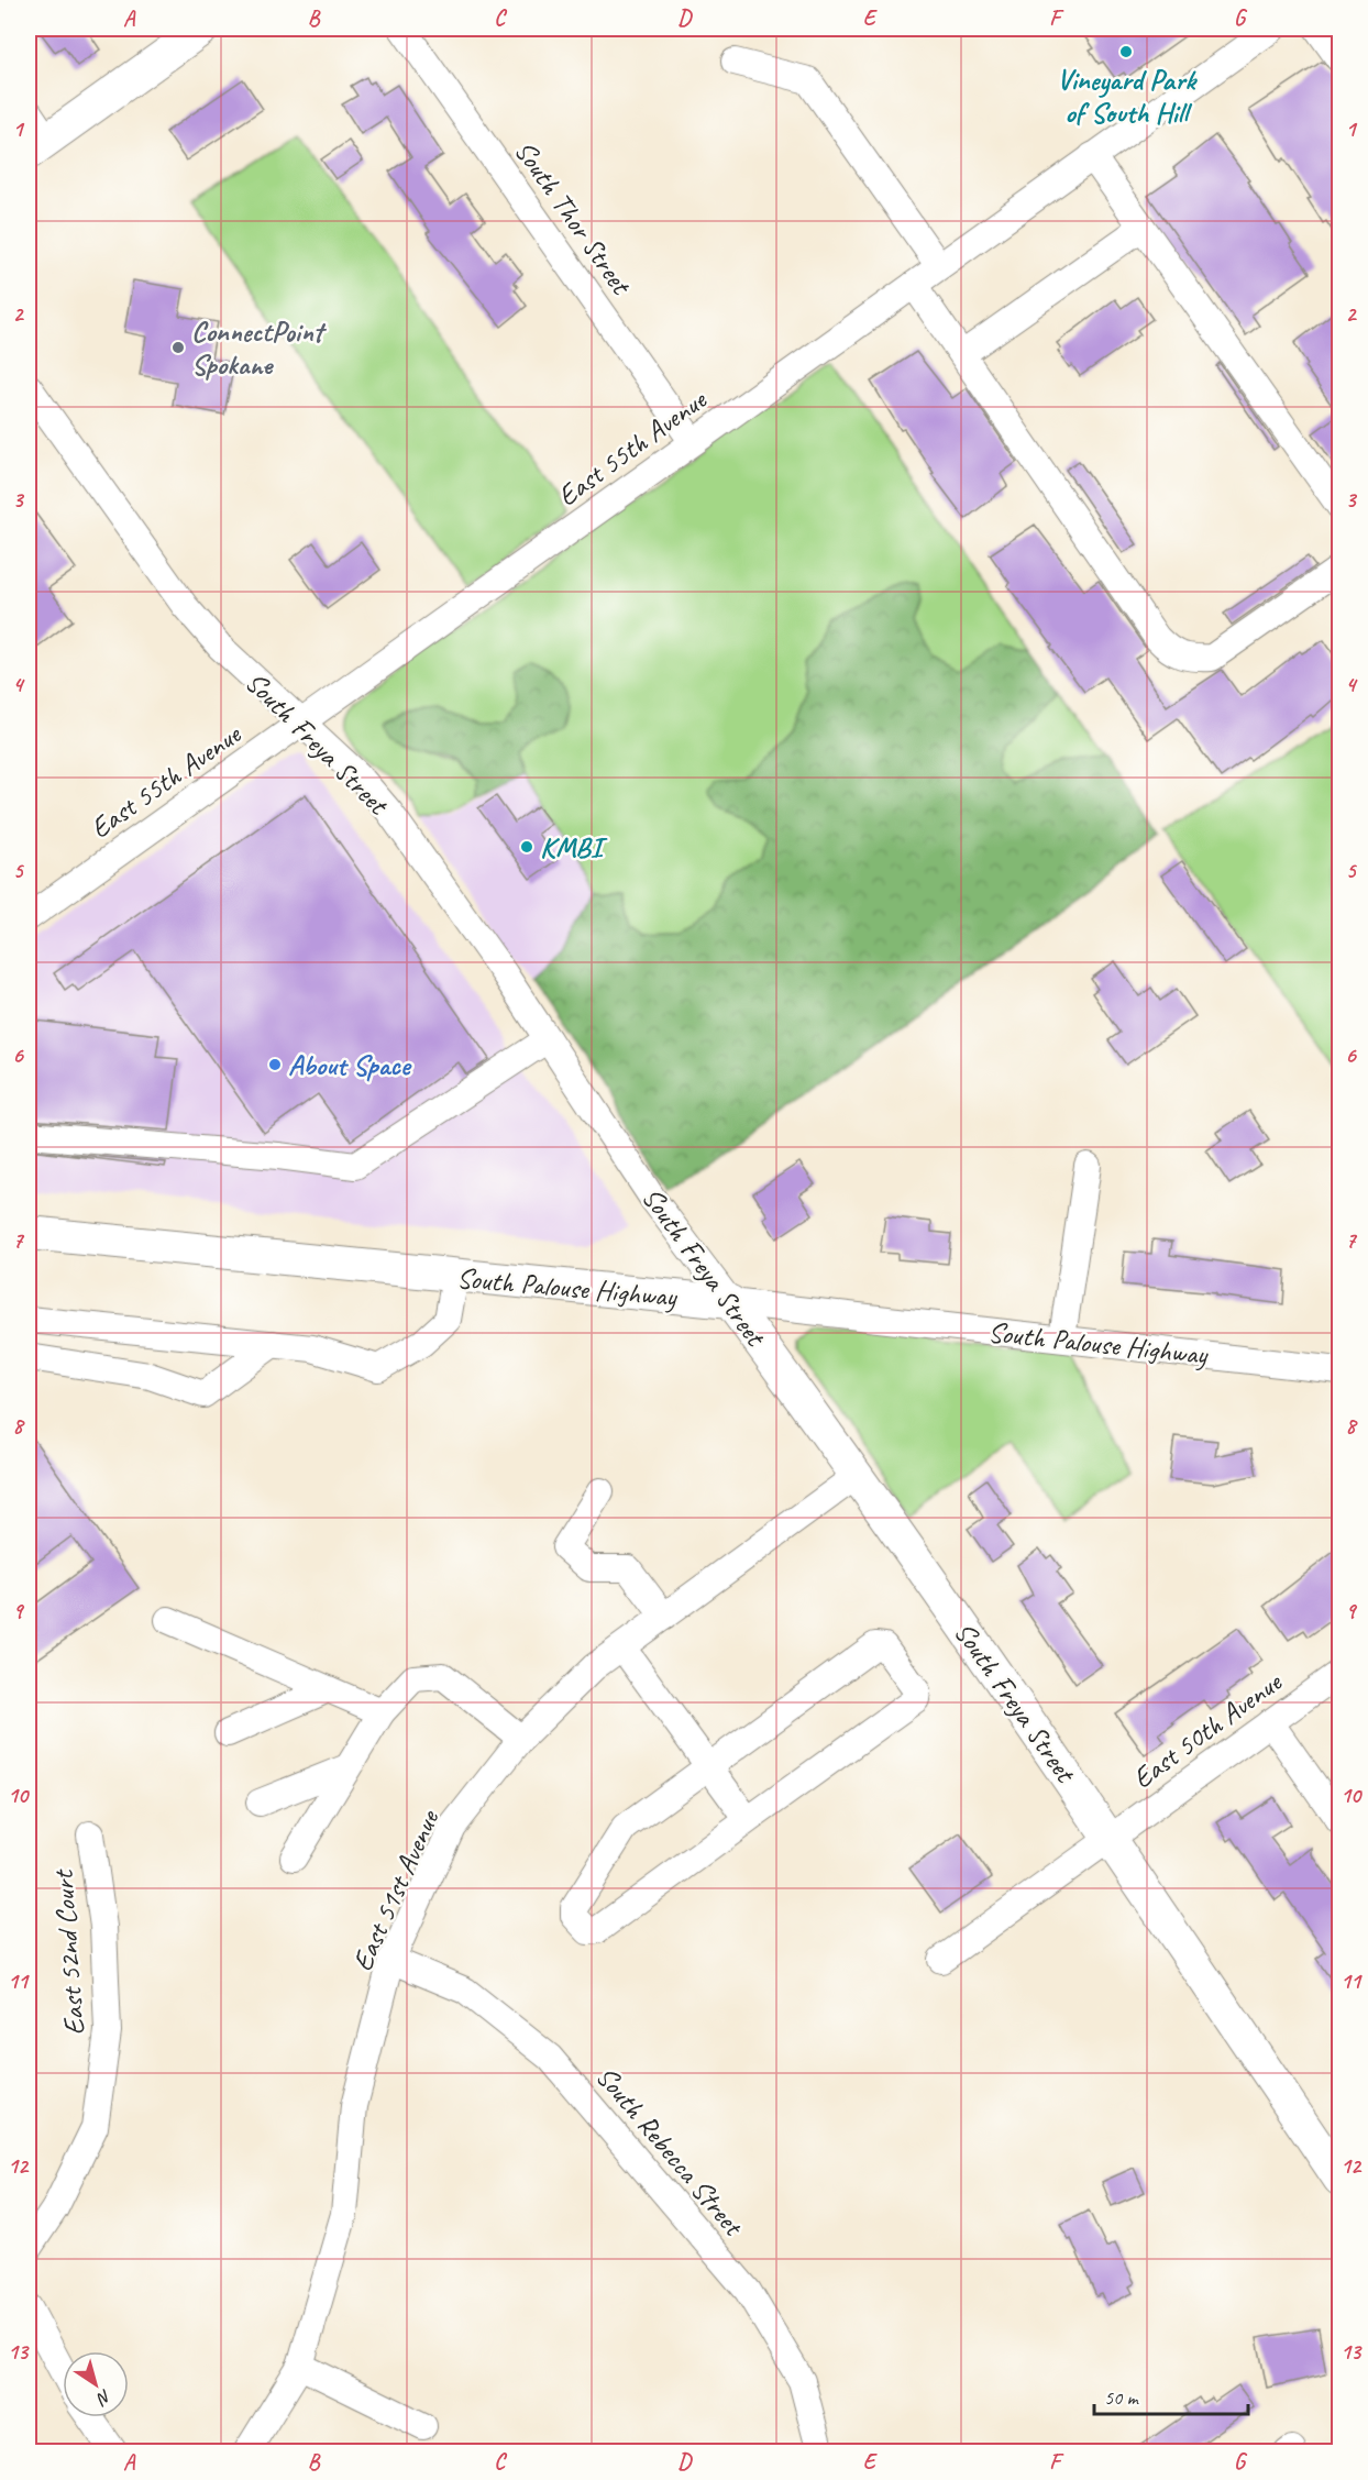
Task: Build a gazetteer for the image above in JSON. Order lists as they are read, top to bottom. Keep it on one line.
{"streets":{"main road":["South Freya Street","South Palouse Highway"],"street":["South Thor Street","East 55th Avenue","East 50th Avenue","East 51st Avenue","East 52nd Court","South Rebecca Street"]},"crossings":[["South Thor Street","East 55th Avenue"],["East 55th Avenue","South Freya Street"],["South Freya Street","South Palouse Highway"],["South Freya Street","East 50th Avenue"],["South Freya Street","East 51st Avenue"],["East 51st Avenue","South Rebecca Street"]],"places":["Vineyard Park of South Hill","ConnectPoint Spokane","KMBI","About Space"],"scale_bar":"50 m","north":"bottom right","grid":{"columns":["A","B","C","D","E","F","G"],"rows":["1","2","3","4","5","6","7","8","9","10","11","12","13"]}}
